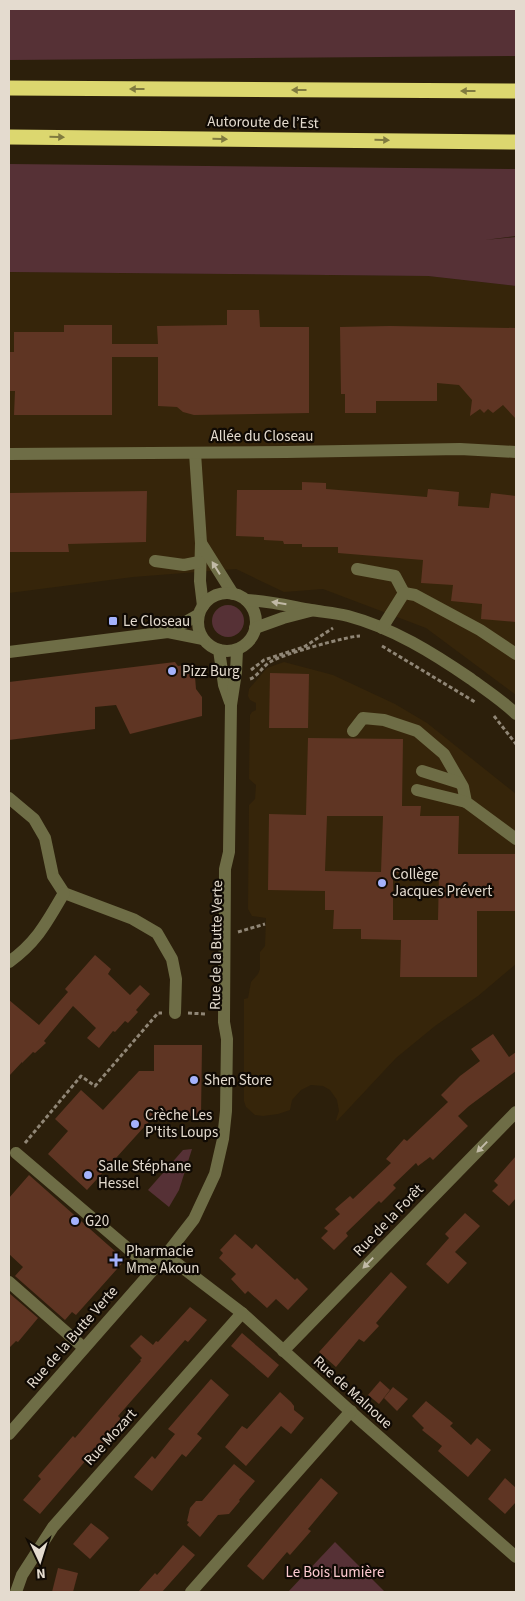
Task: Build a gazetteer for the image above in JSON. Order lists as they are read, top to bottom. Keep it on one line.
{"streets":{"highway":["Autoroute de l’Est"],"street":["Allée du Closeau","Rue de la Butte Verte","Rue de la Forêt","Rue de Malnoue","Rue Mozart"]},"crossings":[["Rue de la Butte Verte","Rue de Malnoue"],["Rue de la Forêt","Rue de Malnoue"],["Rue de Malnoue","Rue Mozart"]],"one_way":["Rue de la Forêt"],"parks":["Le Bois Lumière"],"places":{"transit":["Le Closeau"],"other":["Pizz Burg","Collège Jacques Prévert","Shen Store","Crèche Les P'tits Loups","Salle Stéphane Hessel","G20"],"health":["Pharmacie Mme Akoun"]},"north":"bottom"}
